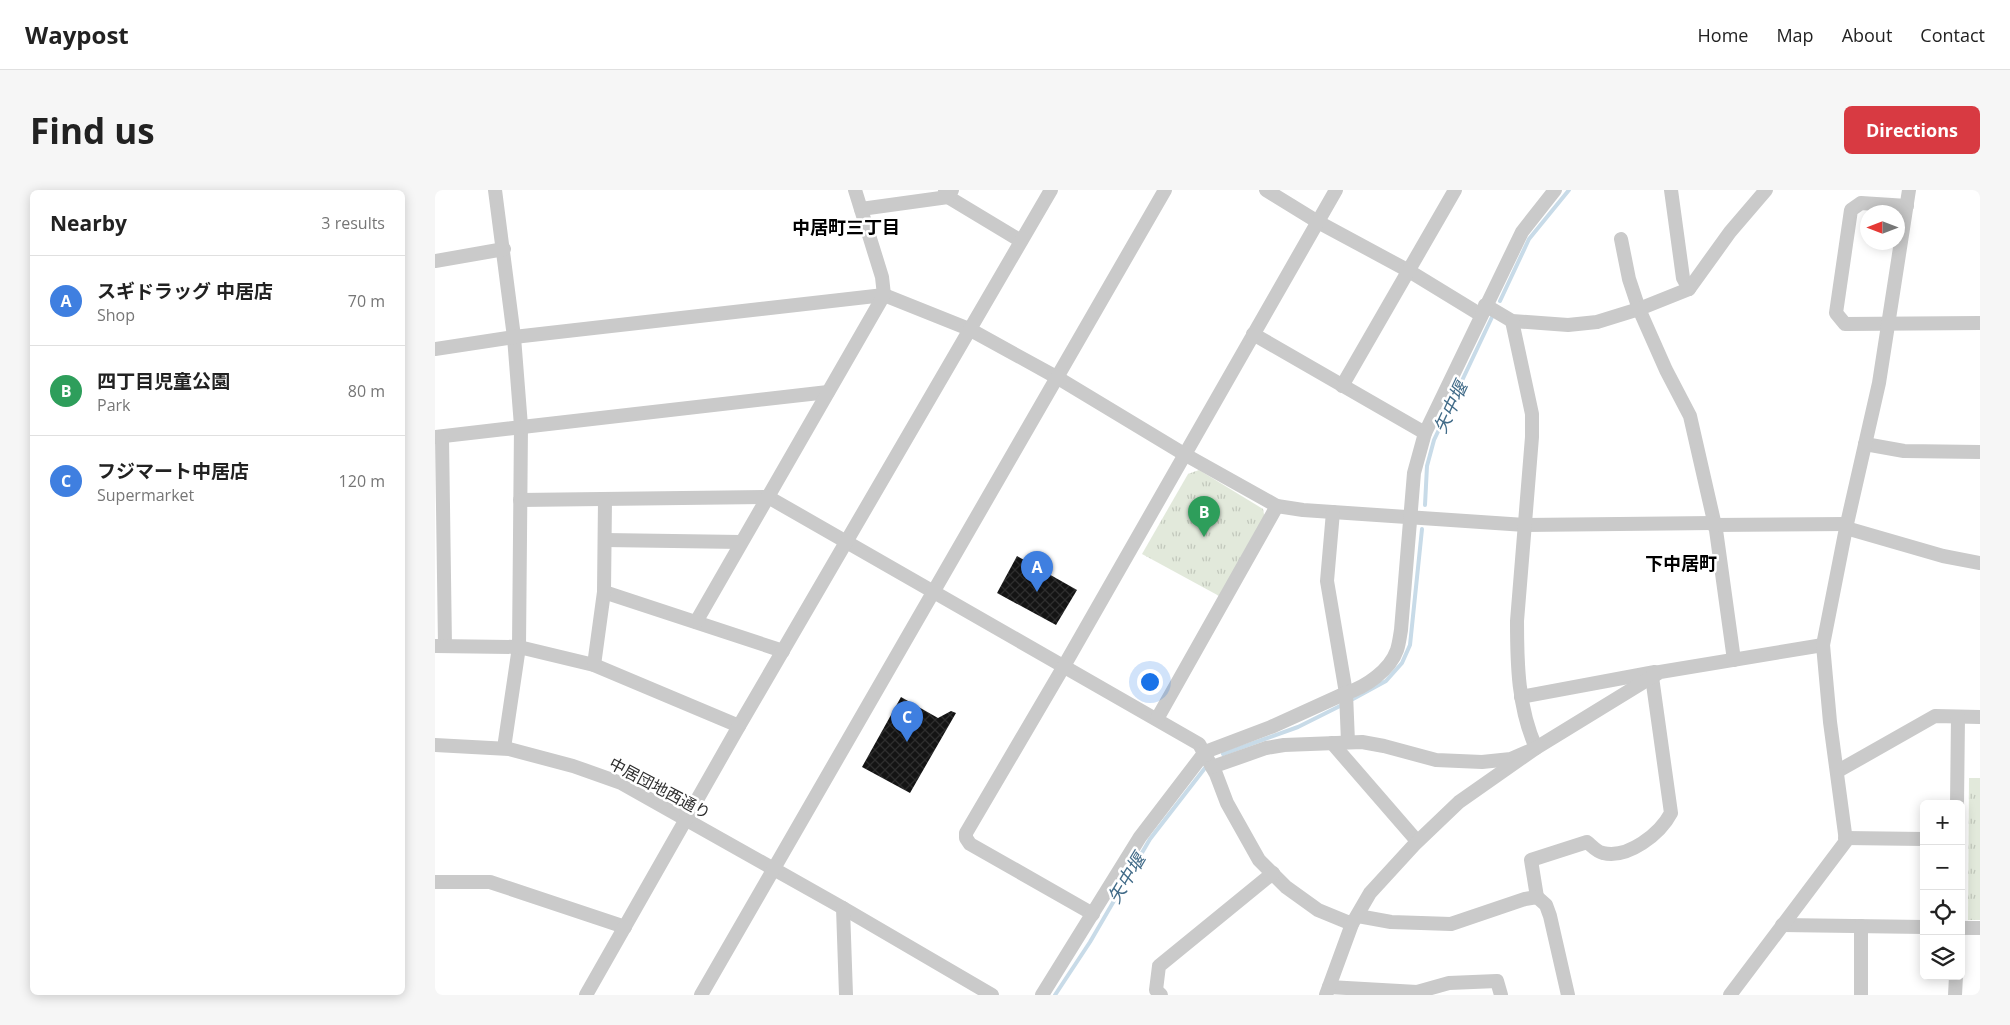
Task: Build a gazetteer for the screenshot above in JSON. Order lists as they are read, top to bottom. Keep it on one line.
{"streets":{"street":["中居団地西通り"]},"districts":["中居町三丁目","下中居町"],"water":["矢中堰"],"north":"left","page":{"header":"Waypost","nav":["Home","Map","About","Contact"],"buttons":"Directions","title":"Find us","heading":["Nearby","3 results"],"list":[{"mark":"A","name":"スギドラッグ 中居店","note":"Shop","value":"70 m"},{"mark":"B","name":"四丁目児童公園","note":"Park","value":"80 m"},{"mark":"C","name":"フジマート中居店","note":"Supermarket","value":"120 m"}],"pins":["B","A","C"],"map_buttons":["+","−"]}}
